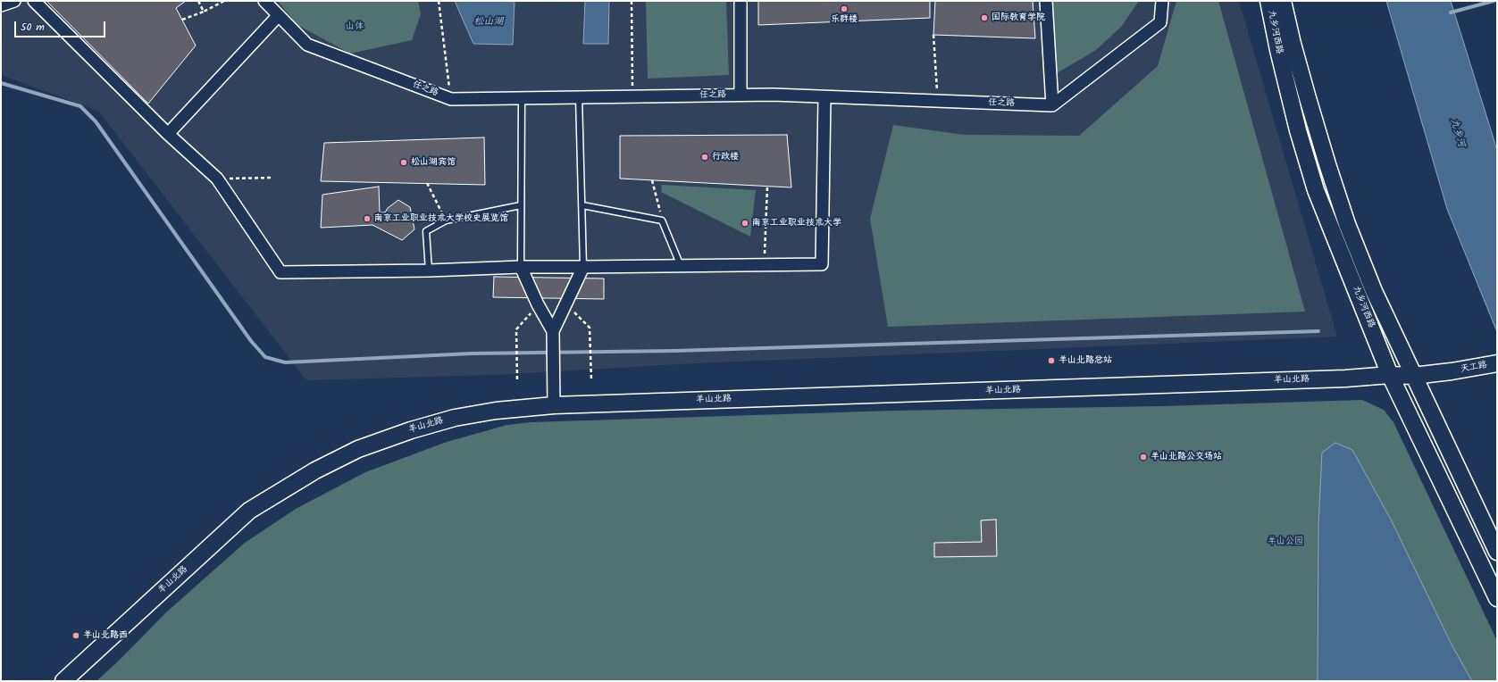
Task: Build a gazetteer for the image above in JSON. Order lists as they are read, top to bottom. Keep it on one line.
{"streets":{"street":["九乡河西路","任之路","天工路","羊山北路"]},"crossings":[["九乡河西路","羊山北路"],["天工路","羊山北路"]],"water":["松山湖","九乡河"],"parks":["山体","羊山公园"],"places":["乐群楼","国际教育学院","行政楼","松山湖宾馆","南京工业职业技术大学校史展览馆","南京工业职业技术大学","羊山北路总站","羊山北路公交场站","羊山北路西"],"scale_bar":"50 m"}
